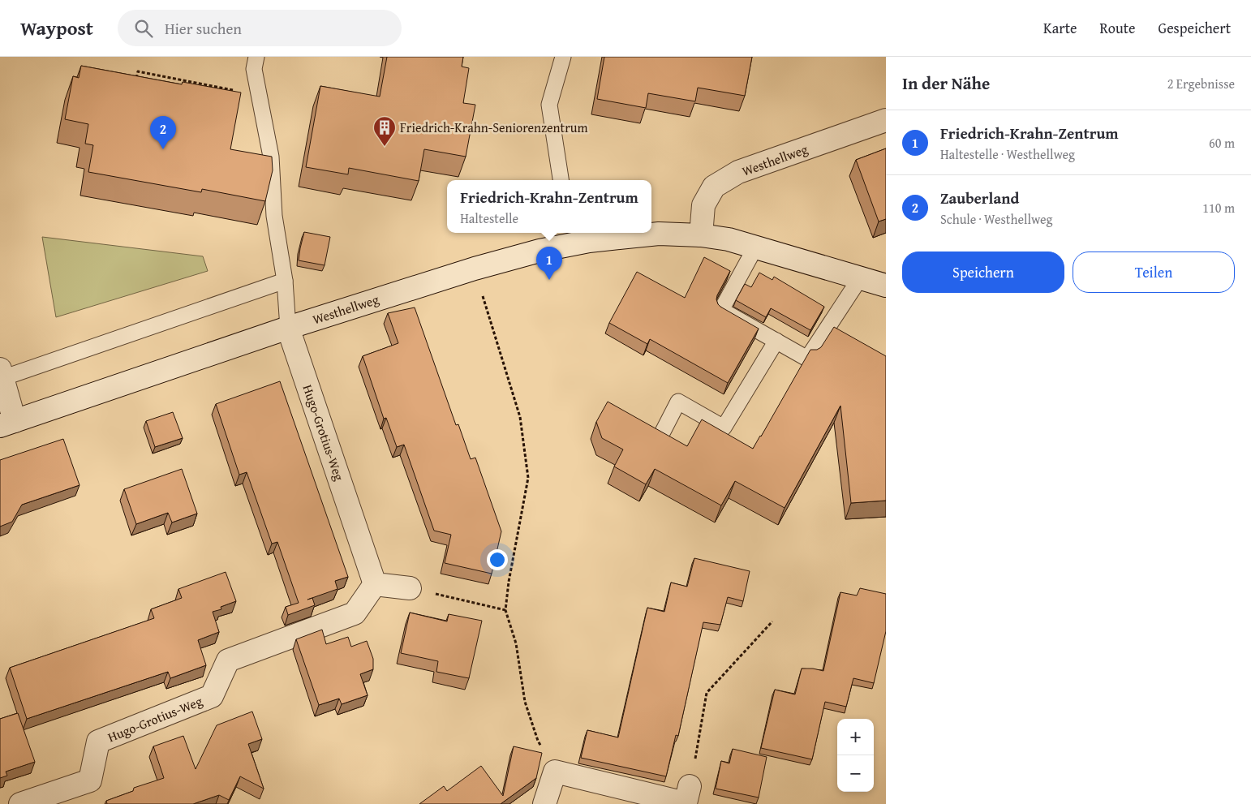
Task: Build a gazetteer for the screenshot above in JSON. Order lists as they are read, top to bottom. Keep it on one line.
{"streets":{"street":["Westhellweg","Hugo-Grotius-Weg"]},"crossings":[["Westhellweg","Hugo-Grotius-Weg"]],"places":{"building":["Friedrich-Krahn-Seniorenzentrum"]},"page":{"header":"Waypost","search":"Hier suchen","nav":["Karte","Route","Gespeichert"],"heading":["In der Nähe","2 Ergebnisse"],"list":[{"mark":"1","name":"Friedrich-Krahn-Zentrum","note":"Haltestelle · Westhellweg","value":"60 m"},{"mark":"2","name":"Zauberland","note":"Schule · Westhellweg","value":"110 m"}],"pins":["2","1"],"popup":["Friedrich-Krahn-Zentrum","Haltestelle"],"buttons":["Speichern","Teilen"],"map_buttons":["+","−"]}}
